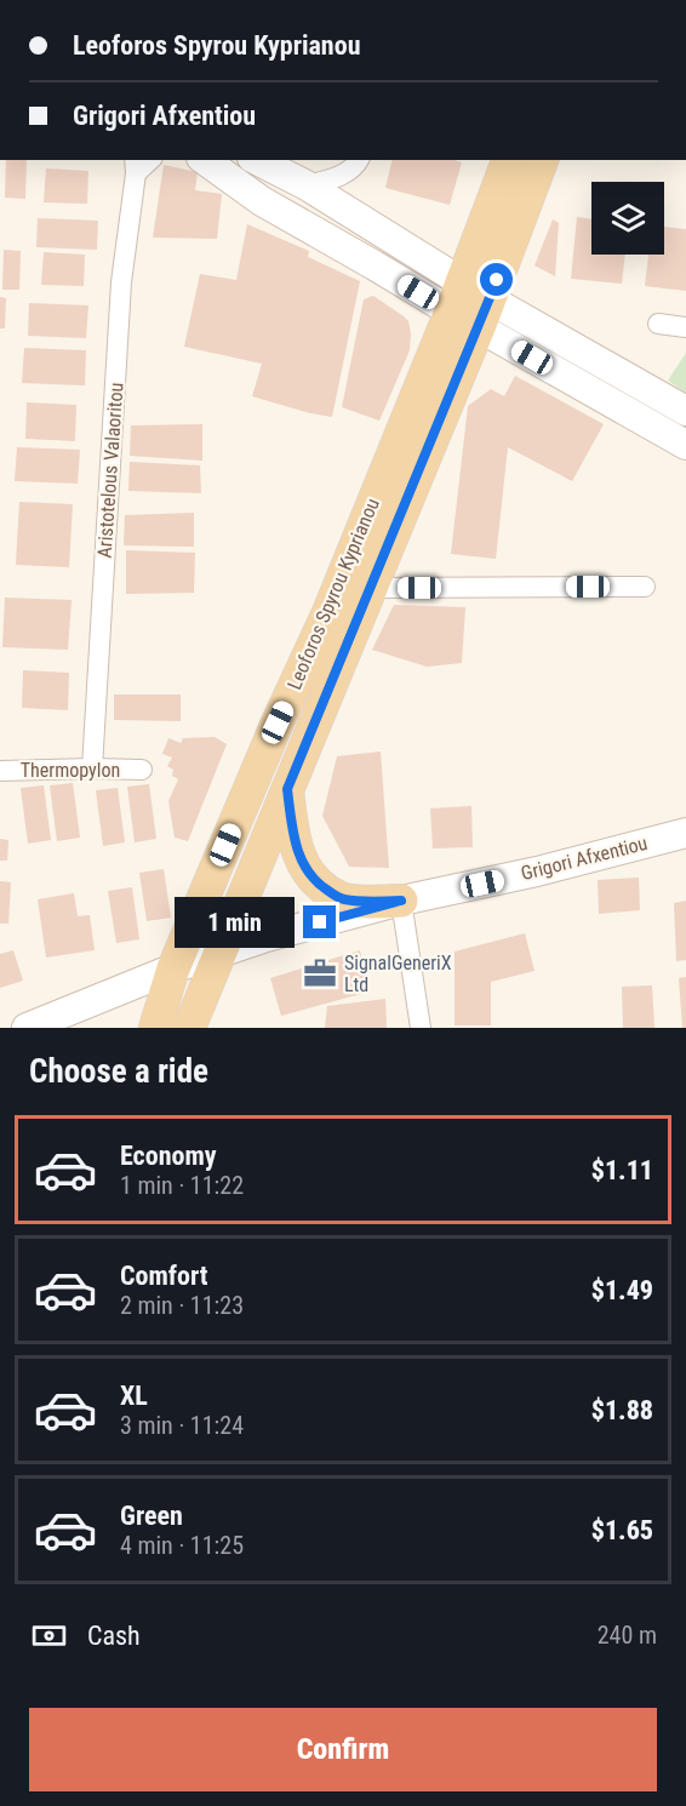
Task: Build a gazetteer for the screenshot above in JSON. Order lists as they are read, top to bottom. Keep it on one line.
{"streets":{"main road":["Leoforos Spyrou Kyprianou","Grigori Afxentiou"],"street":["Aristotelous Valaoritou","Thermopylon"]},"crossings":[["Aristotelous Valaoritou","Thermopylon"],["Leoforos Spyrou Kyprianou","Grigori Afxentiou"]],"places":{"office":["SignalGeneriX Ltd"]},"page":{"banner":["Leoforos Spyrou Kyprianou","Grigori Afxentiou"],"bubble":"1 min","heading":"Choose a ride","list":[{"name":"Economy","note":"1 min · 11:22","value":"$1.11"},{"name":"Comfort","note":"2 min · 11:23","value":"$1.49"},{"name":"XL","note":"3 min · 11:24","value":"$1.88"},{"name":"Green","note":"4 min · 11:25","value":"$1.65"}],"pay":["Cash","240 m"],"buttons":"Confirm"}}
